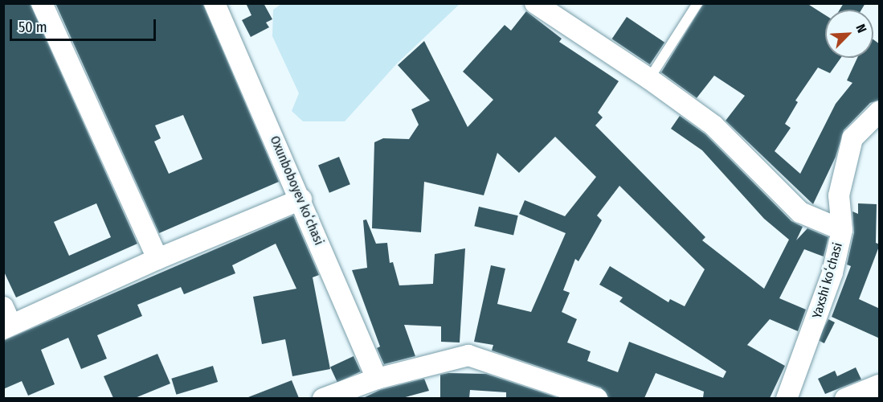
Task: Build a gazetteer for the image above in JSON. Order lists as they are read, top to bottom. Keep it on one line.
{"streets":{"street":["Oxunboboyev koʻchasi","Yaxshi koʻchasi"]},"scale_bar":"50 m","north":"top right"}
